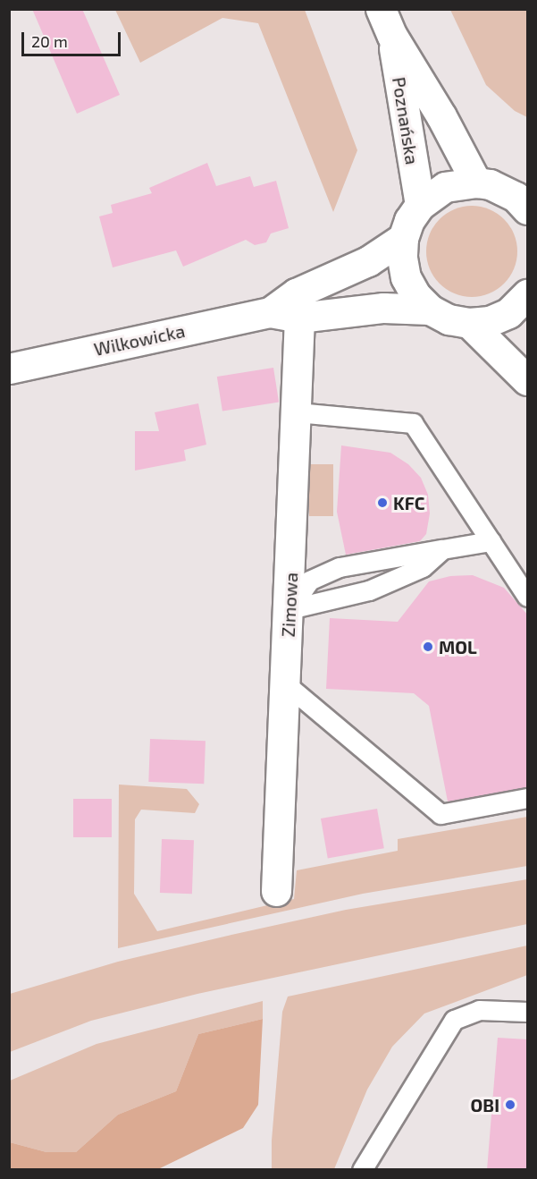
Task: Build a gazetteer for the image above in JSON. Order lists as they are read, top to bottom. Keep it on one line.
{"streets":{"main road":["Poznańska","Wilkowicka","Zimowa"]},"crossings":[["Wilkowicka","Zimowa"]],"places":["KFC","MOL","OBI"],"scale_bar":"20 m"}
